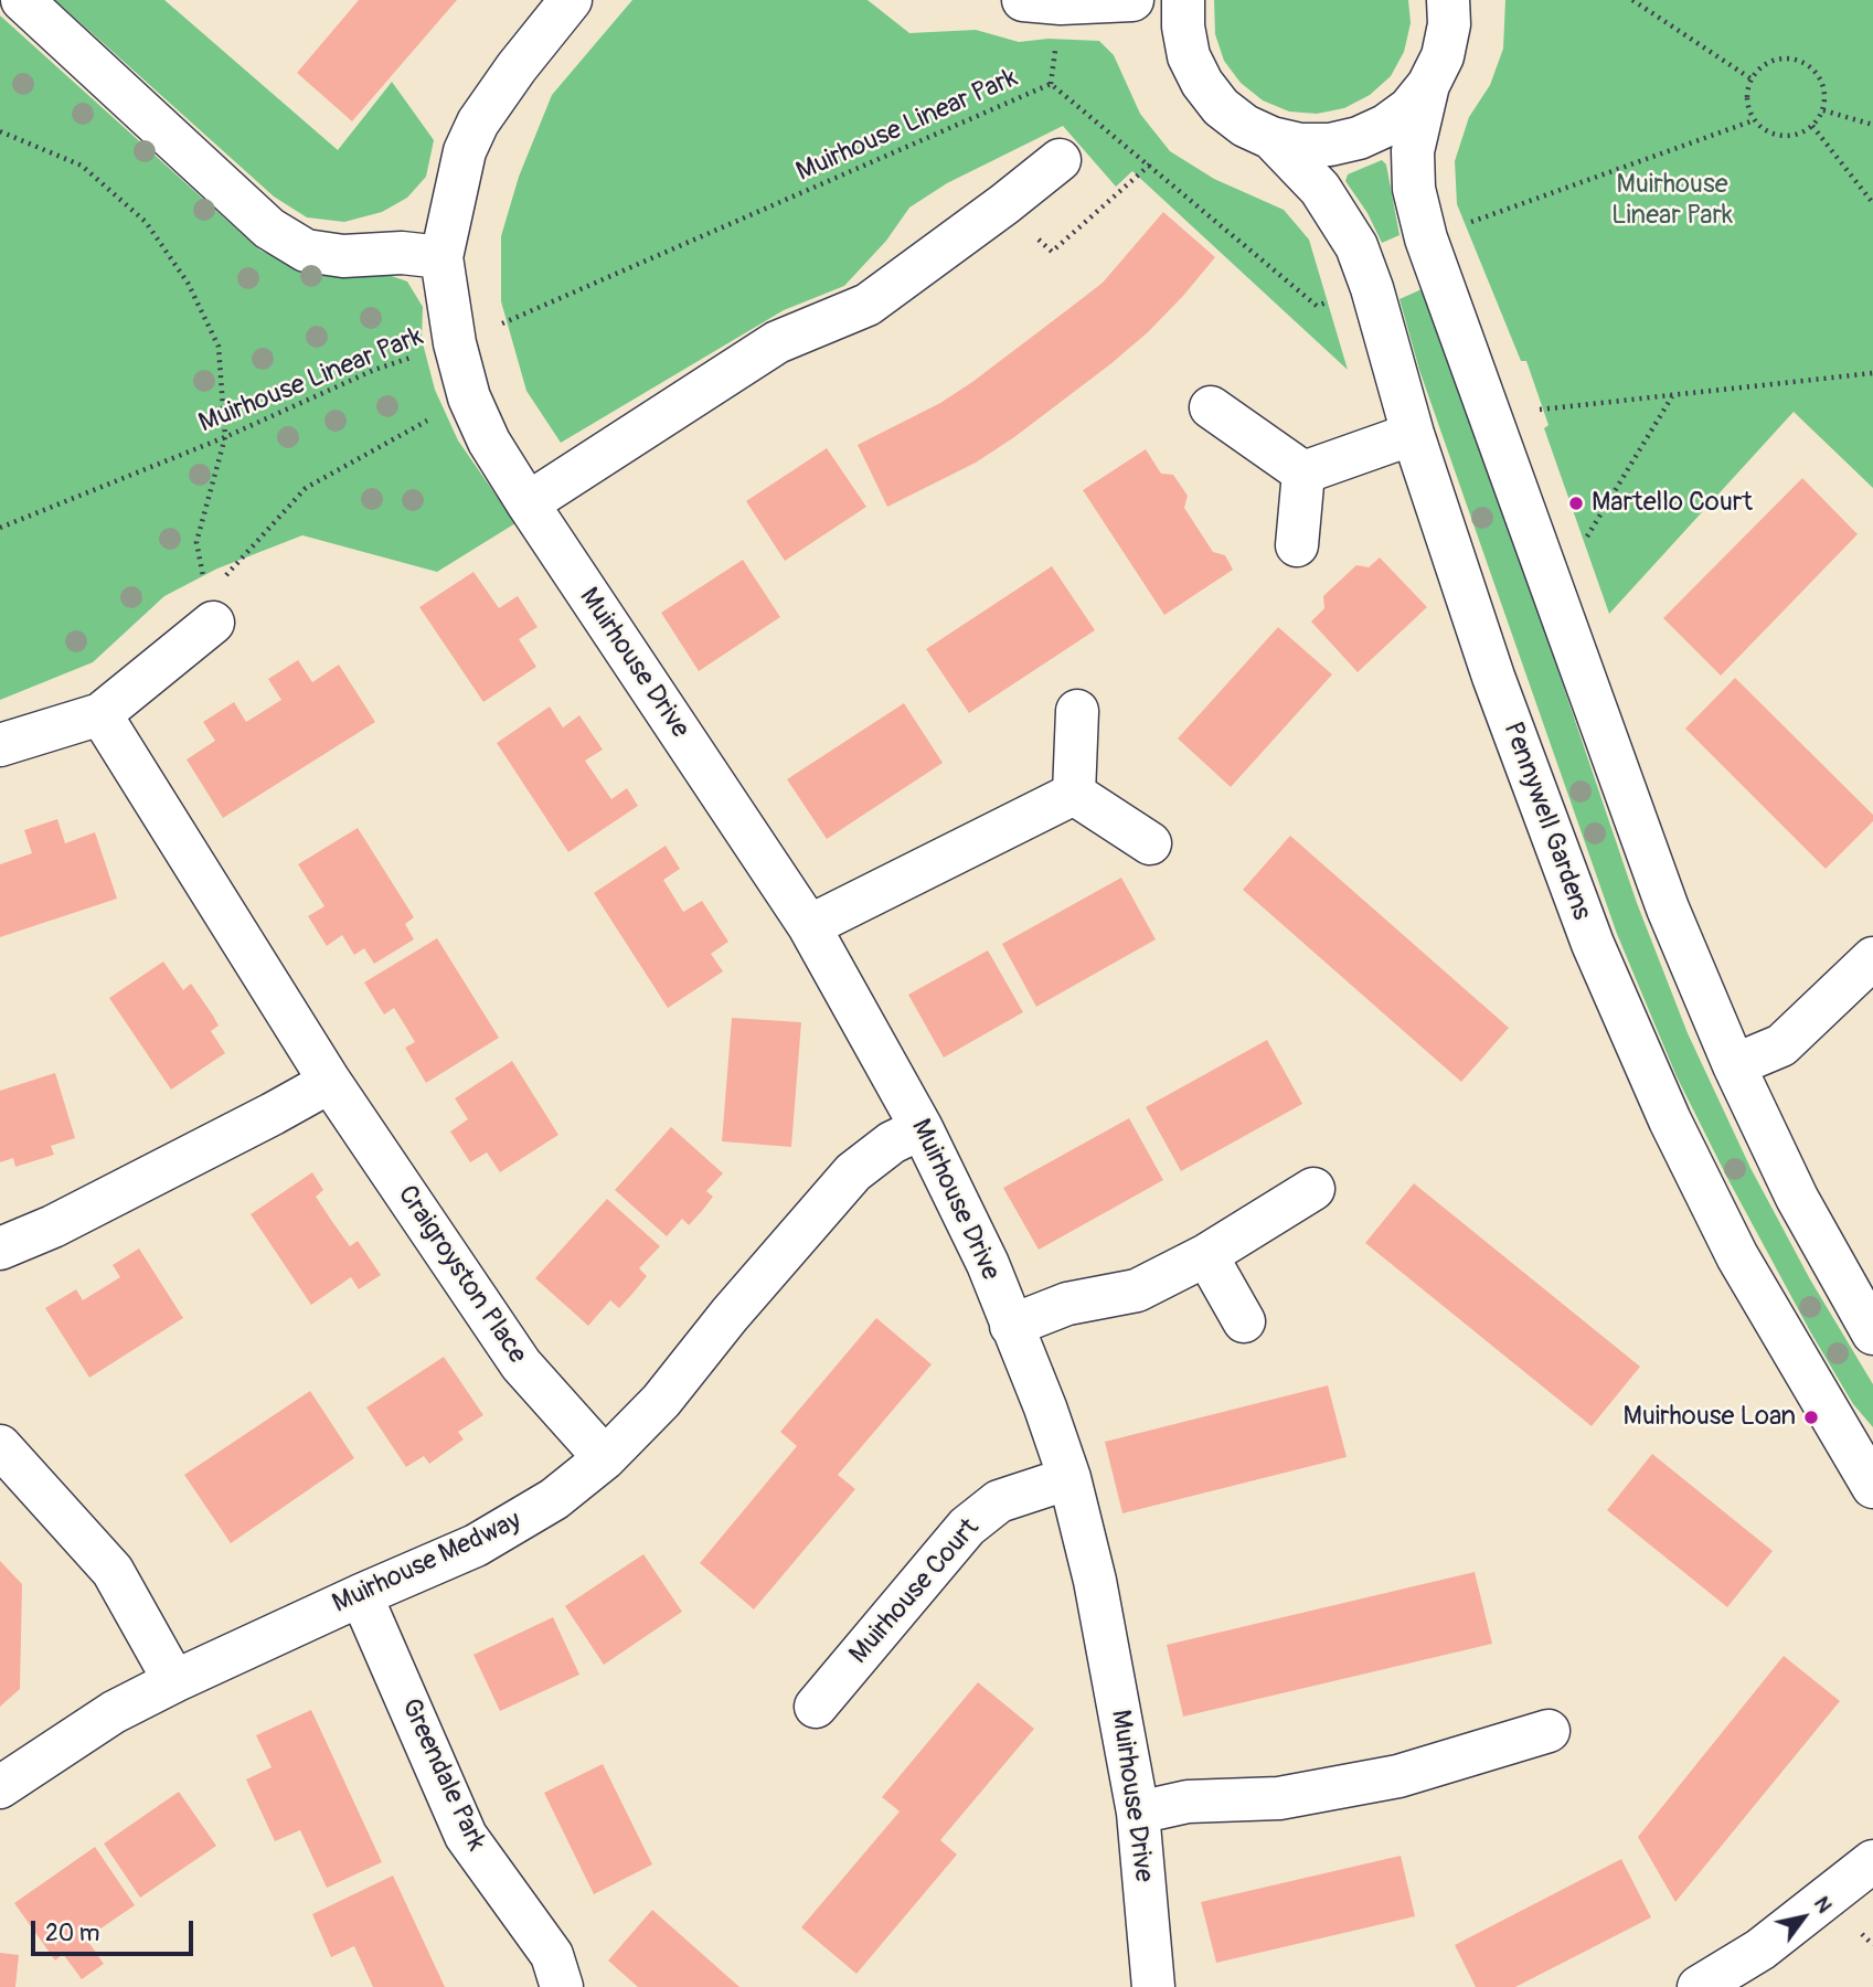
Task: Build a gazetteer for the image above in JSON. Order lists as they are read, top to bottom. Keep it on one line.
{"streets":{"street":["Muirhouse Drive","Pennywell Gardens","Craigroyston Place","Muirhouse Medway","Muirhouse Court","Greendale Park"],"path":["Muirhouse Linear Park"]},"crossings":[["Muirhouse Linear Park","Muirhouse Drive"],["Muirhouse Linear Park","Pennywell Gardens"],["Muirhouse Drive","Muirhouse Medway"],["Muirhouse Drive","Muirhouse Court"],["Craigroyston Place","Muirhouse Medway"],["Muirhouse Medway","Greendale Park"]],"parks":["Muirhouse Linear Park"],"places":["Martello Court","Muirhouse Loan"],"scale_bar":"20 m","north":"top right"}
